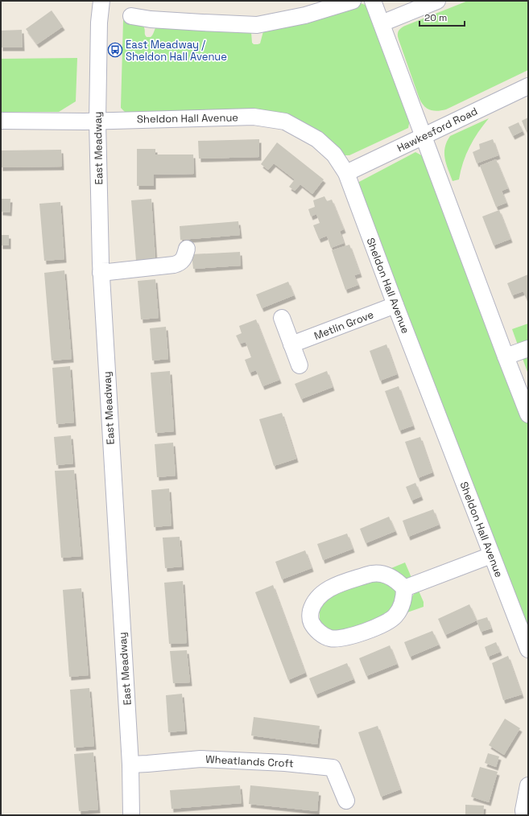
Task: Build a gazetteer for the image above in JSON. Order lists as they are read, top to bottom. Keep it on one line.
{"streets":{"street":["Sheldon Hall Avenue","Hawkesford Road","East Meadway","Metlin Grove","Wheatlands Croft"]},"crossings":[["Sheldon Hall Avenue","Hawkesford Road"],["Sheldon Hall Avenue","East Meadway"],["Sheldon Hall Avenue","Metlin Grove"],["East Meadway","Wheatlands Croft"]],"places":{"bus stop":["East Meadway / Sheldon Hall Avenue"]},"scale_bar":"20 m"}
